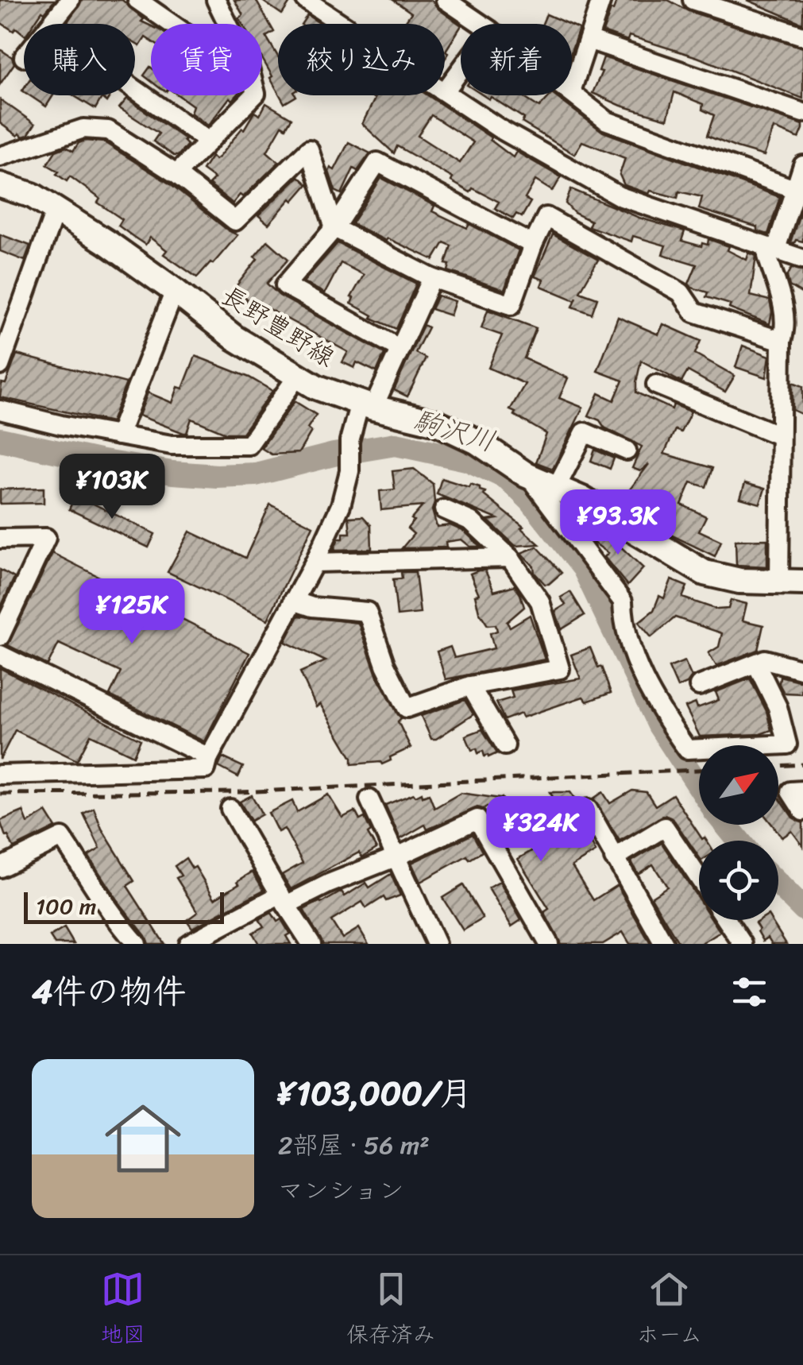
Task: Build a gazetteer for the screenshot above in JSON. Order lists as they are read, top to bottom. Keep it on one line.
{"streets":{"main road":["長野豊野線"]},"water":["駒沢川"],"scale_bar":"100 m","north":"top right","page":{"chip":["購入","賃貸","絞り込み","新着"],"price":["¥103K","¥93.3K","¥125K","¥324K"],"scale":"100 m","heading":"4件の物件","list":[{"name":"¥103,000/月","note":"2部屋 · 56 m² · マンション"}],"tabs":["地図","保存済み","ホーム"]}}
